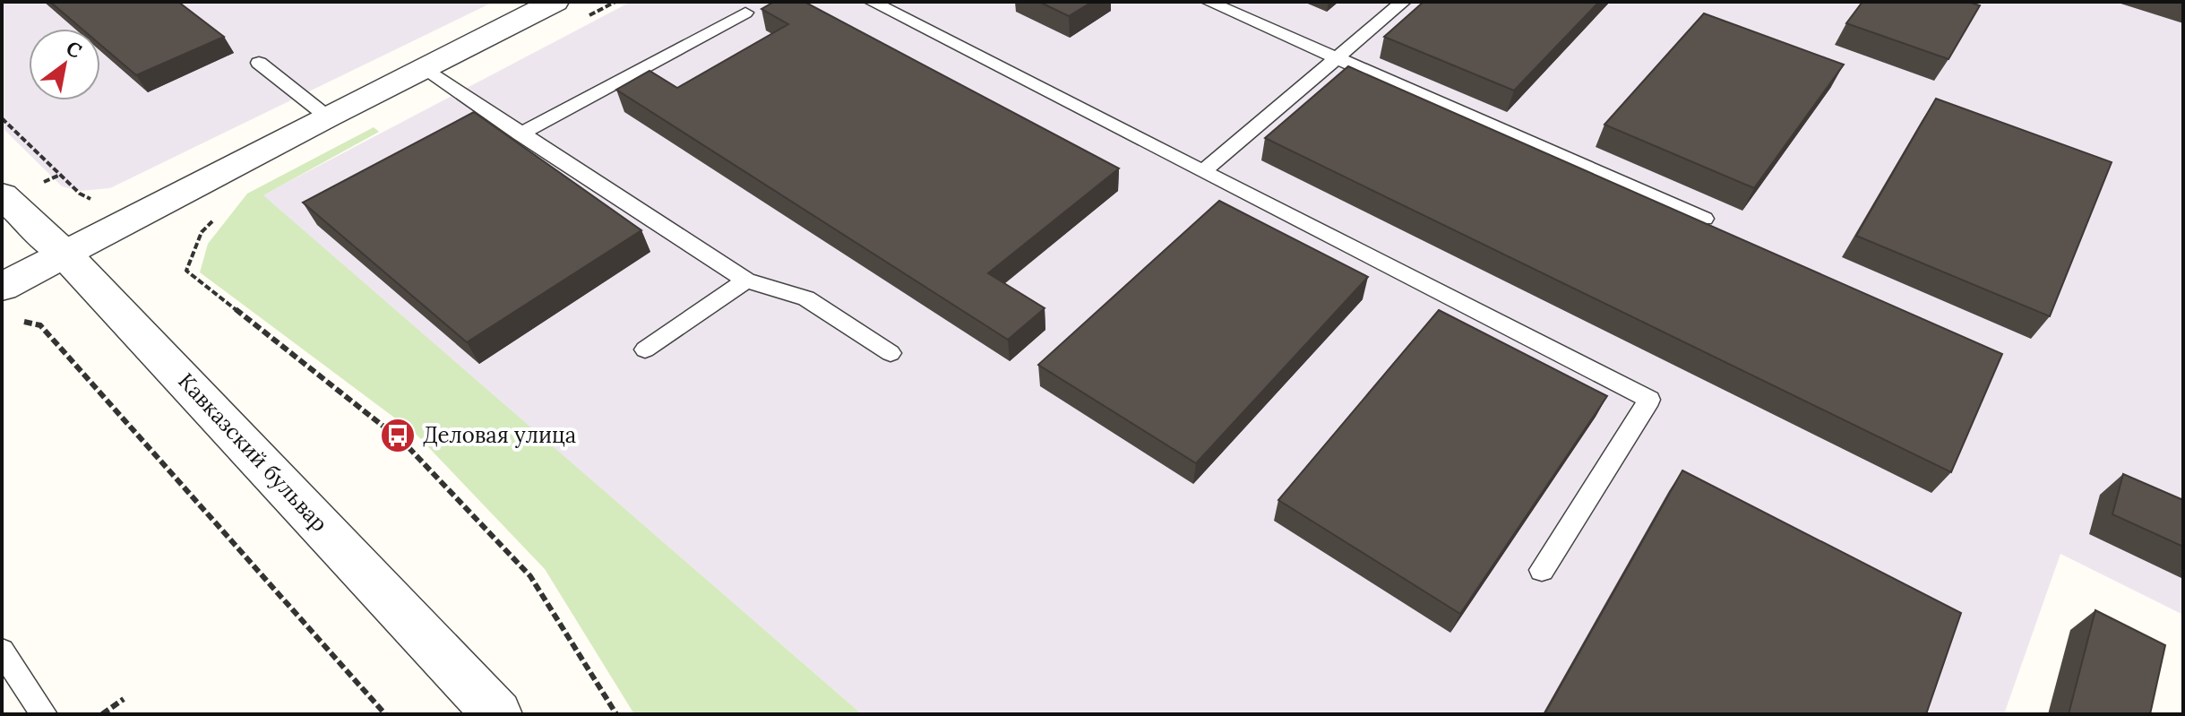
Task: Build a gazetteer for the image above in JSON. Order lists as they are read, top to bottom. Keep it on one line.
{"streets":{"street":["Кавказский бульвар"]},"places":{"bus stop":["Деловая улица"]},"north":"top right"}
